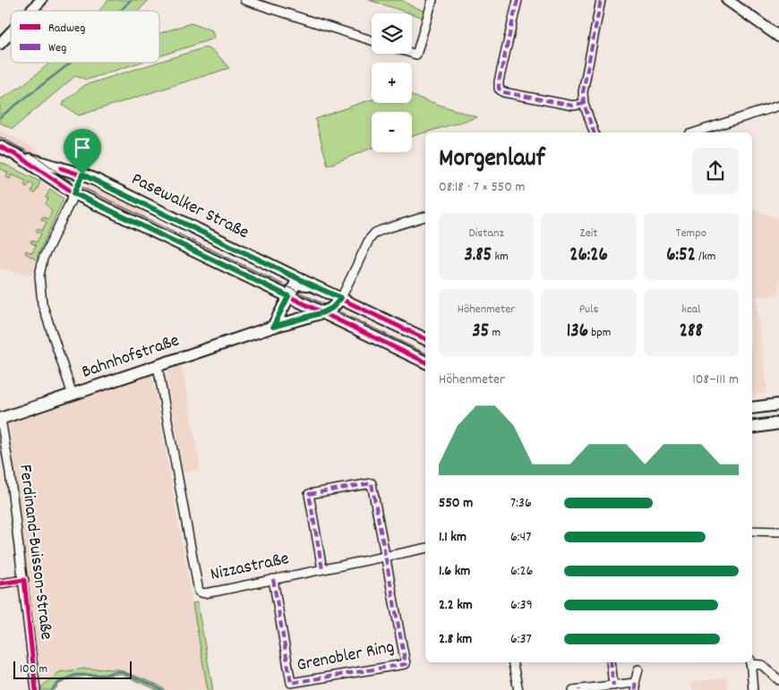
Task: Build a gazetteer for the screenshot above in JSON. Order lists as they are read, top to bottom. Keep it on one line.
{"streets":{"main road":["Pasewalker Straße","Bahnhofstraße"],"street":["Ferdinand-Buisson-Straße","Nizzastraße","Grenobler Ring"]},"crossings":[["Pasewalker Straße","Bahnhofstraße"],["Bahnhofstraße","Ferdinand-Buisson-Straße"],["Bahnhofstraße","Nizzastraße"],["Nizzastraße","Grenobler Ring"]],"legend":["Radweg","Weg"],"scale_bar":"100 m","page":{"map_buttons":["+","−"],"heading":["Morgenlauf","08:18 · 7 × 550 m"],"stats":[["Distanz","3.85 km"],["Zeit","26:26"],["Tempo","6:52 /km"],["Höhenmeter","35 m"],["Puls","136 bpm"],["kcal","288"]],"chart":["Höhenmeter","108–111 m"],"list":[{"name":"550 m","note":"7:36"},{"name":"1.1 km","note":"6:47"},{"name":"1.6 km","note":"6:26"},{"name":"2.2 km","note":"6:39"},{"name":"2.8 km","note":"6:37"}],"scale":"100 m"}}
